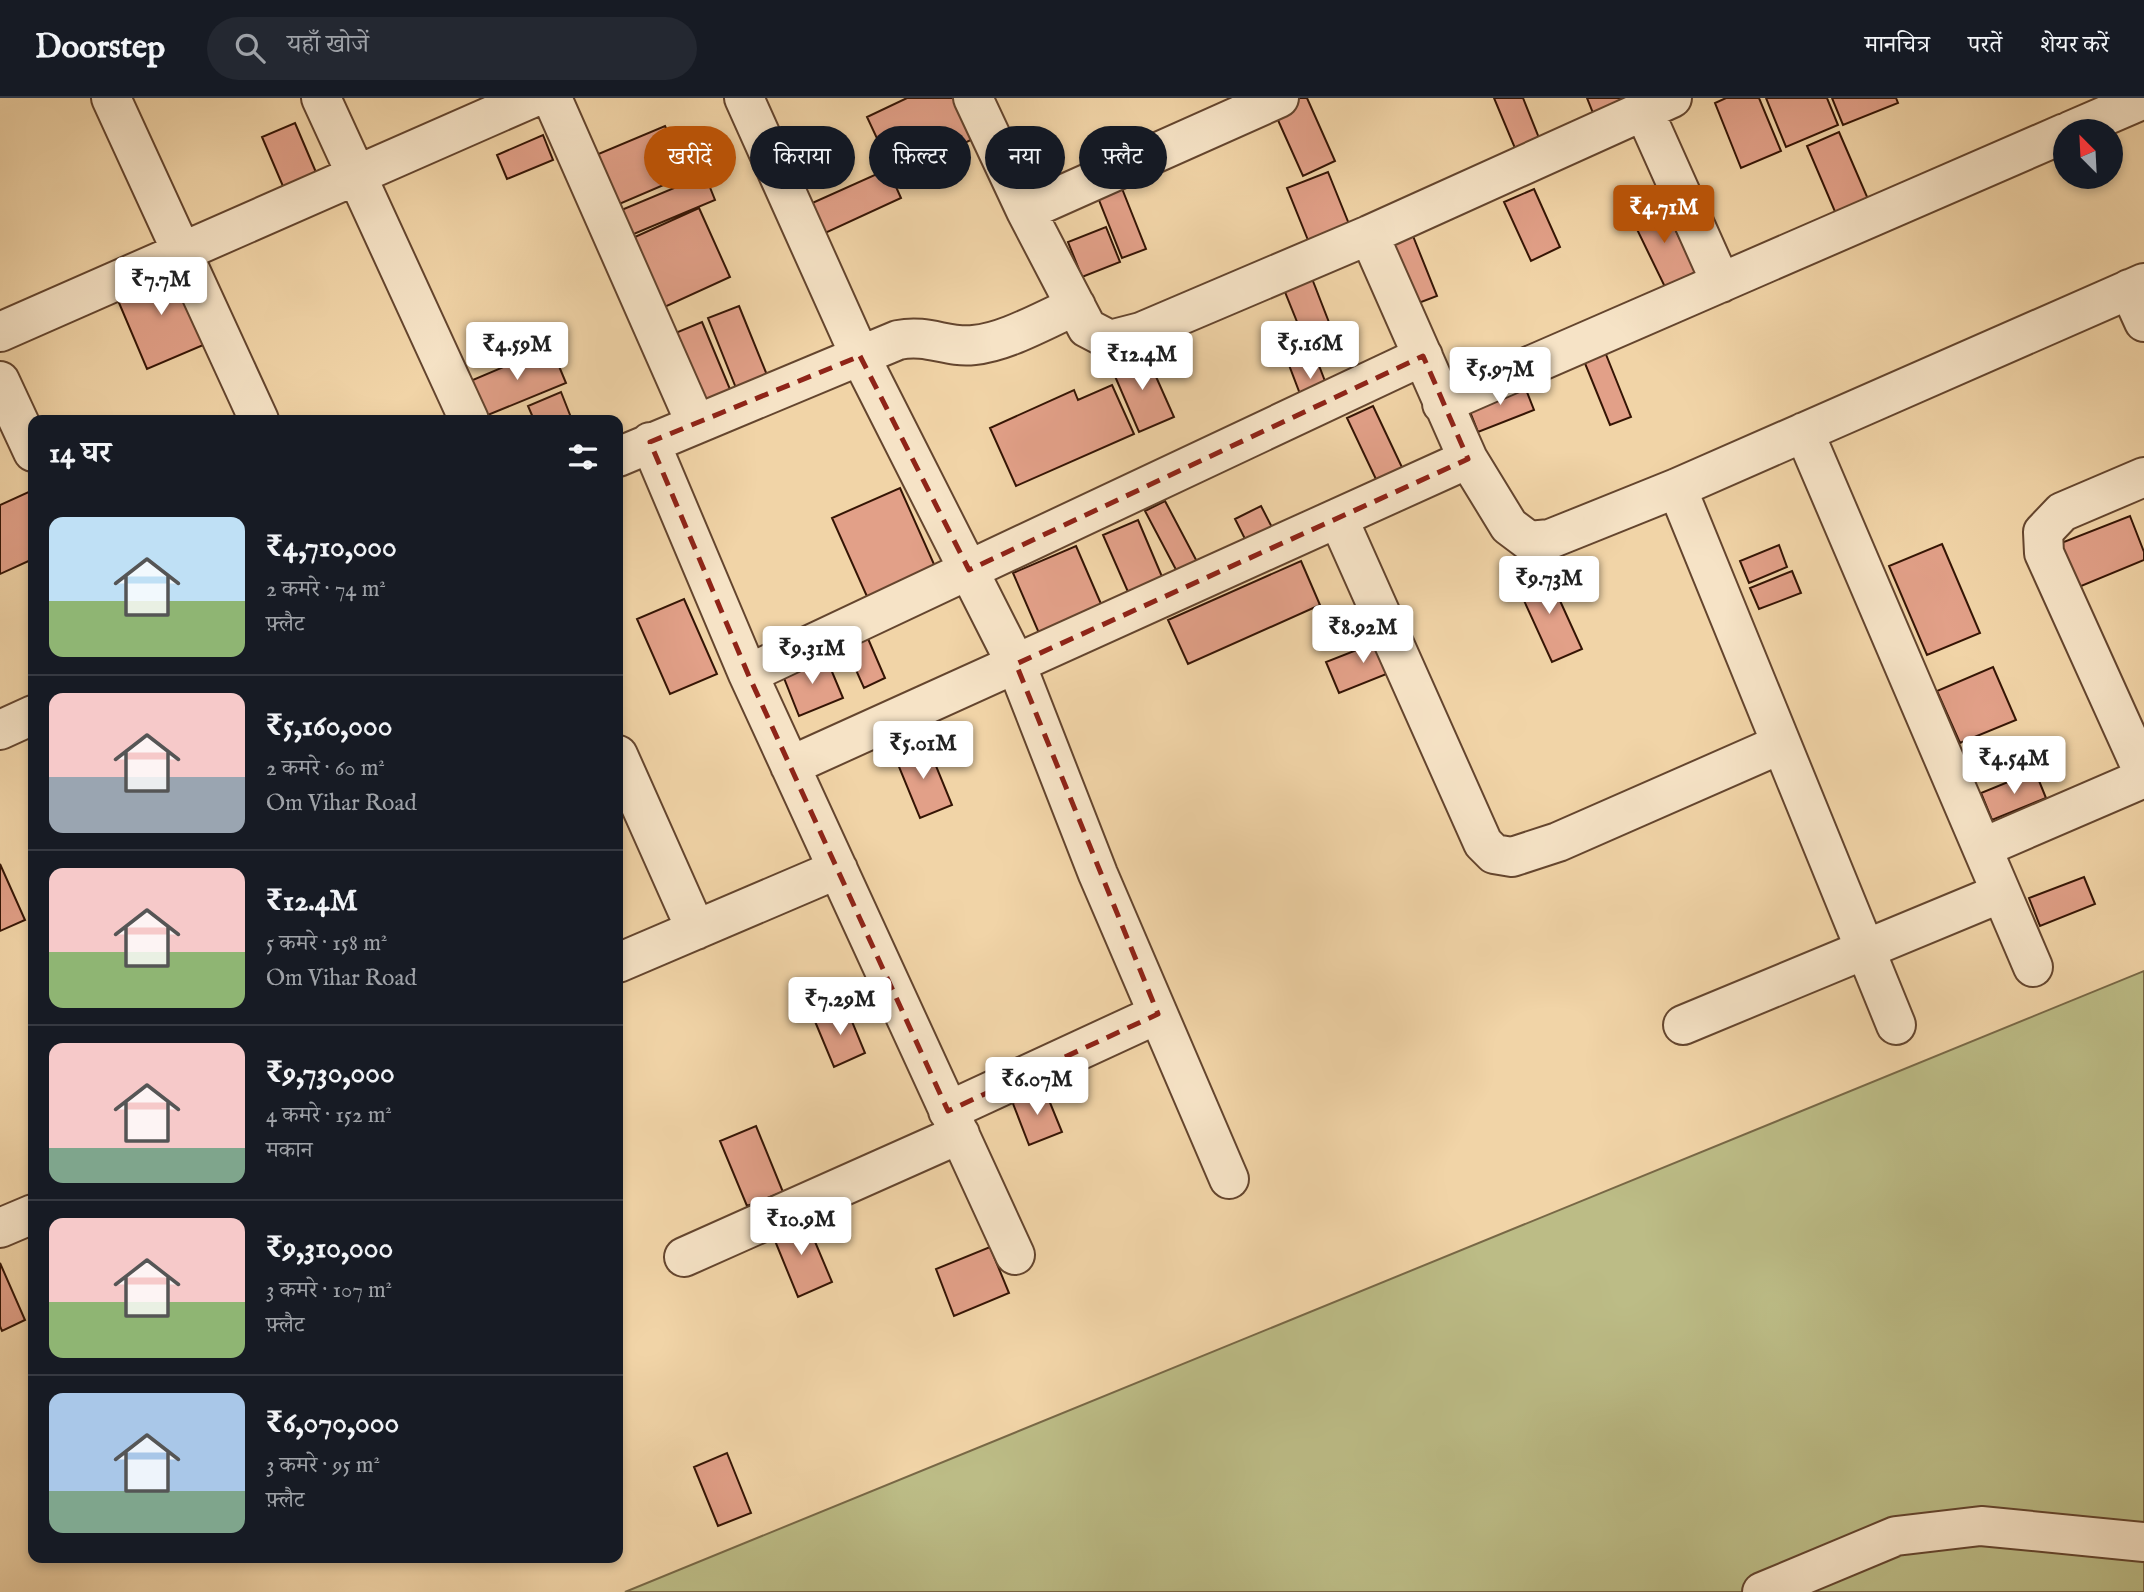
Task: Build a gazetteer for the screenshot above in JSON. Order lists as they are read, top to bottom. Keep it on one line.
{"north":"top left","page":{"header":"Doorstep","search":"यहाँ खोजें","nav":["मानचित्र","परतें","शेयर करें"],"chip":["खरीदें","किराया","फ़िल्टर","नया","फ़्लैट"],"price":["₹4.71M","₹7.7M","₹5.16M","₹4.59M","₹12.4M","₹5.97M","₹9.73M","₹8.92M","₹9.31M","₹5.01M","₹4.54M","₹7.29M","₹6.07M","₹10.9M"],"heading":"14 घर","list":[{"name":"₹4,710,000","note":"2 कमरे · 74 m² · फ़्लैट"},{"name":"₹5,160,000","note":"2 कमरे · 60 m² · Om Vihar Road"},{"name":"₹12.4M","note":"5 कमरे · 158 m² · Om Vihar Road"},{"name":"₹9,730,000","note":"4 कमरे · 152 m² · मकान"},{"name":"₹9,310,000","note":"3 कमरे · 107 m² · फ़्लैट"},{"name":"₹6,070,000","note":"3 कमरे · 95 m² · फ़्लैट"}]}}
